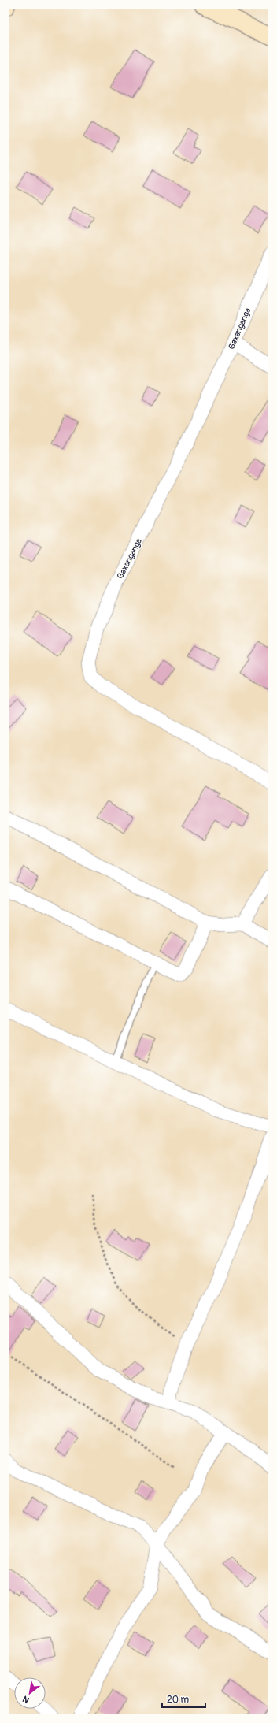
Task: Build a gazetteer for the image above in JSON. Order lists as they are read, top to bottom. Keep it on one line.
{"streets":{"street":["Gaxanganga"]},"scale_bar":"20 m","north":"bottom left"}
